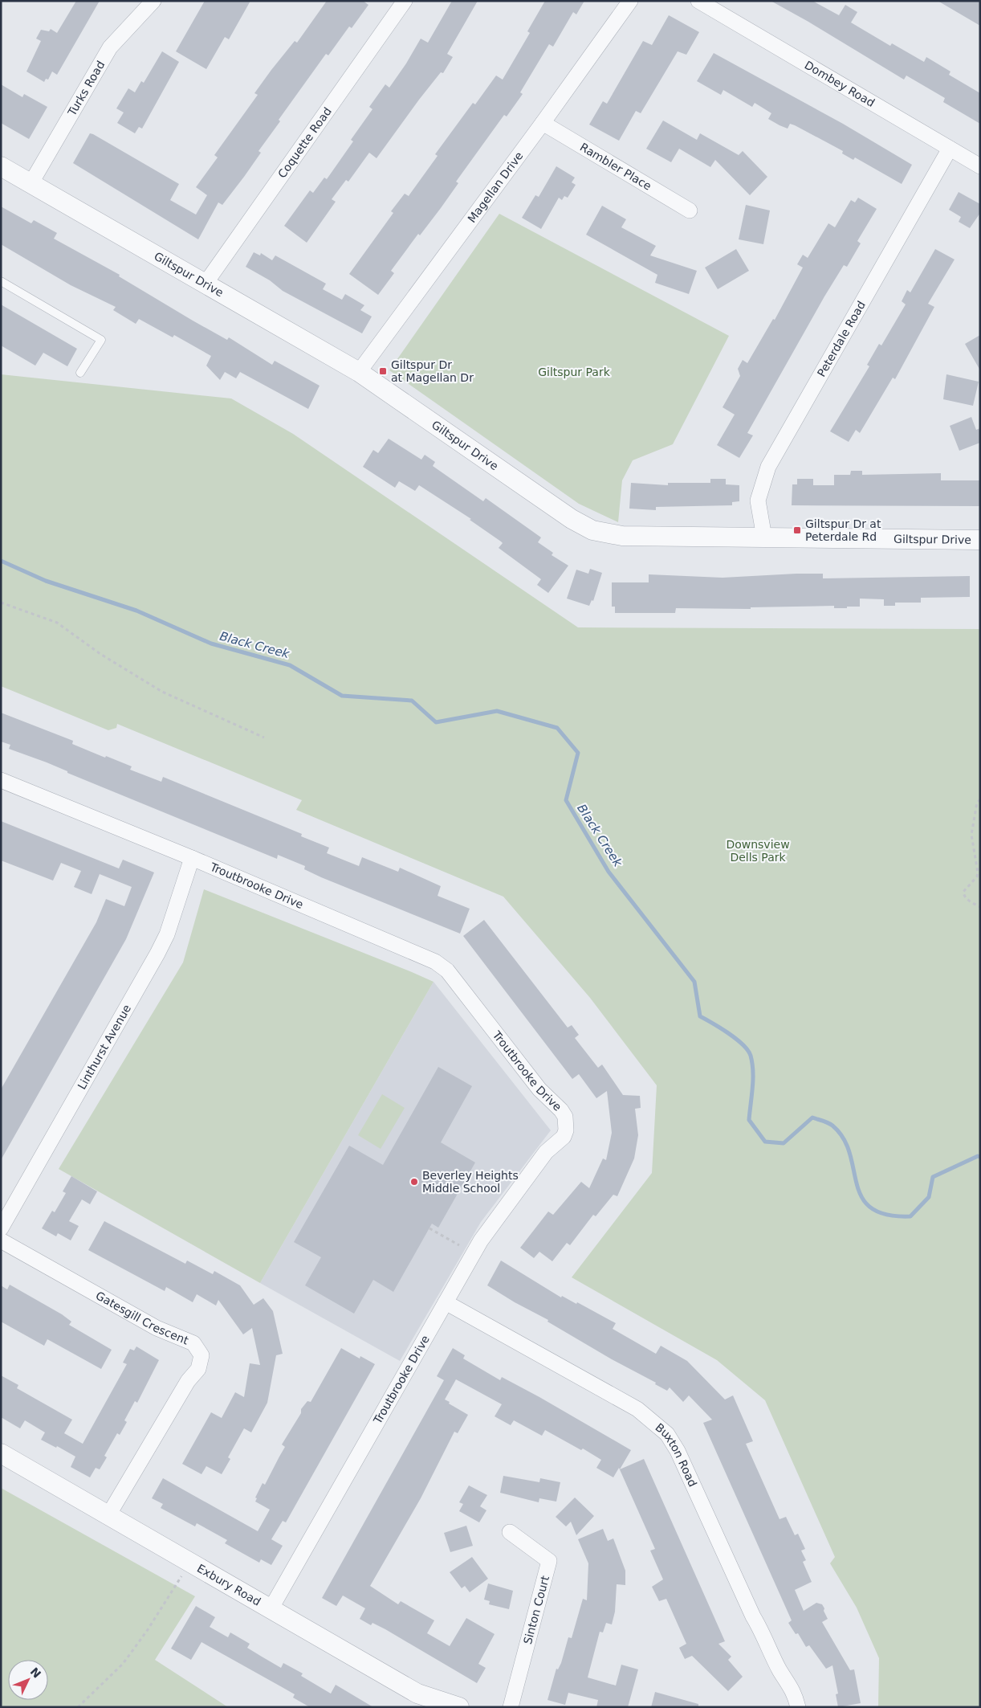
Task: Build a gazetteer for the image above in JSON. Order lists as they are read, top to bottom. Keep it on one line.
{"streets":{"street":["Dombey Road","Turks Road","Coquette Road","Rambler Place","Magellan Drive","Giltspur Drive","Peterdale Road","Troutbrooke Drive","Linthurst Avenue","Gatesgill Crescent","Buxton Road","Exbury Road","Sinton Court"]},"crossings":[["Dombey Road","Peterdale Road"],["Turks Road","Giltspur Drive"],["Coquette Road","Giltspur Drive"],["Rambler Place","Magellan Drive"],["Magellan Drive","Giltspur Drive"],["Giltspur Drive","Peterdale Road"],["Troutbrooke Drive","Linthurst Avenue"],["Troutbrooke Drive","Buxton Road"],["Troutbrooke Drive","Exbury Road"],["Gatesgill Crescent","Exbury Road"]],"water":["Black Creek"],"parks":["Giltspur Park","Downsview Dells Park"],"places":{"transit":["Giltspur Dr at Magellan Dr","Giltspur Dr at Peterdale Rd"],"other":["Beverley Heights Middle School"]},"north":"top right"}
